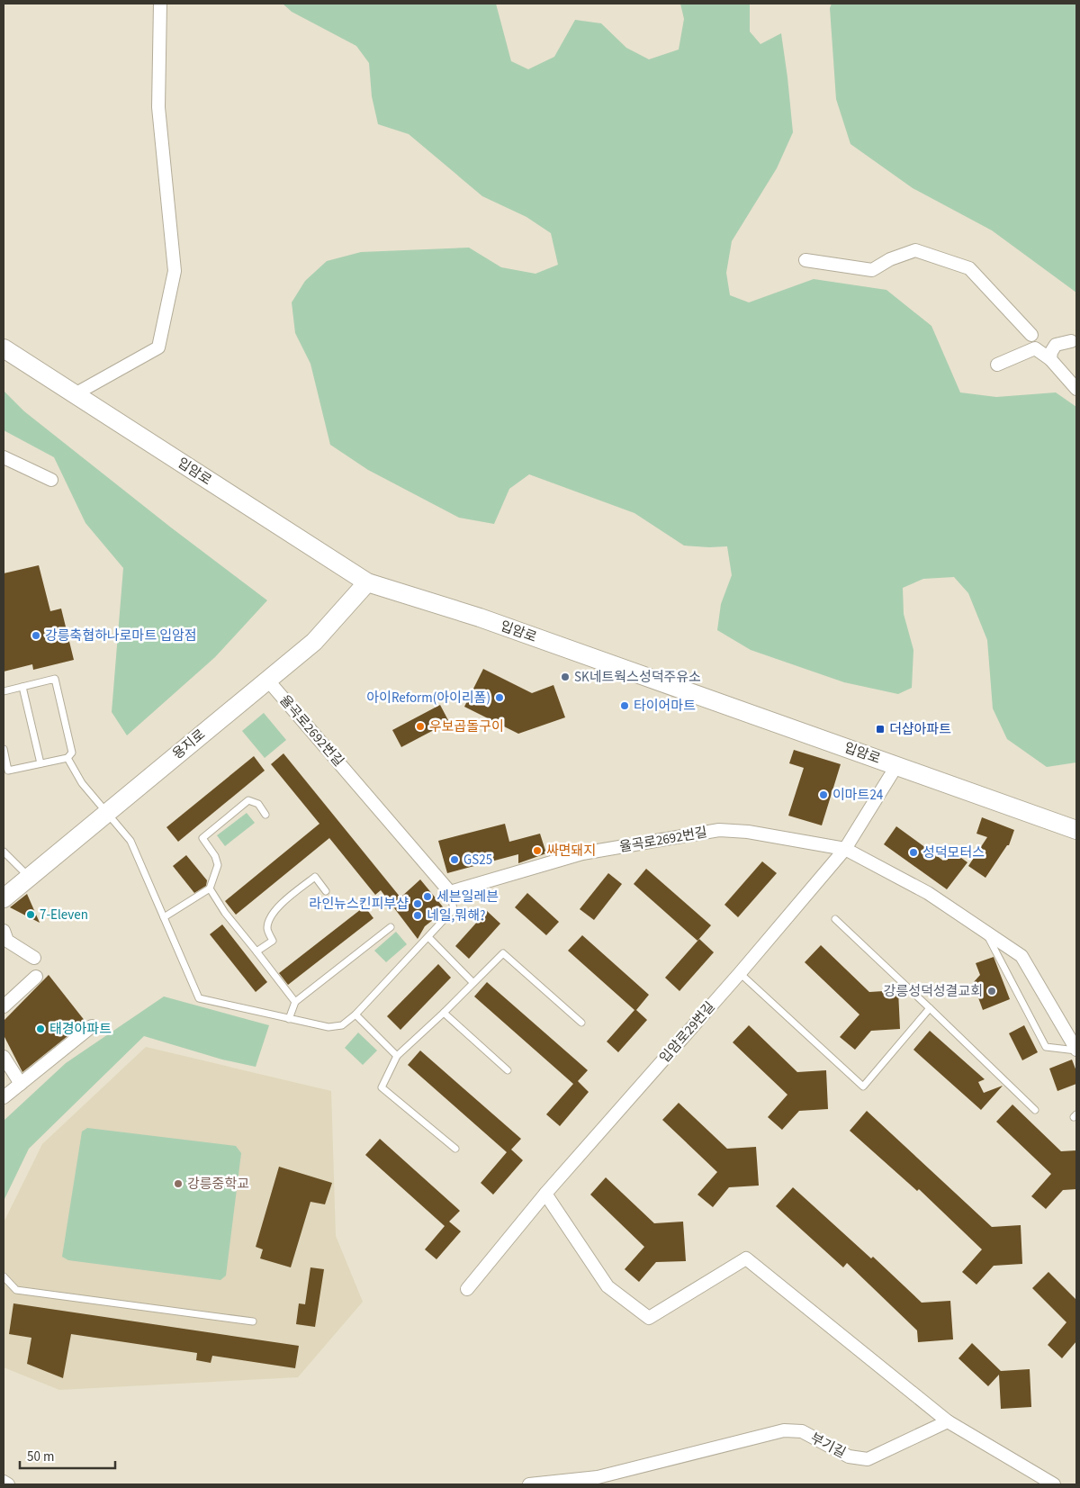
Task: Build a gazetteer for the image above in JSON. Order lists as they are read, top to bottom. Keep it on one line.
{"streets":{"street":["입암로","율곡로2692번길","용지로","입암로29번길","부기길"]},"crossings":[["입암로","용지로"],["입암로","입암로29번길"],["율곡로2692번길","용지로"],["율곡로2692번길","입암로29번길"]],"places":{"other":["강릉축협하나로마트 입암점","SK네트웍스성덕주유소","아이Reform(아이리폼)","타이어마트","우보곱돌구이","이마트24","싸면돼지","성덕모터스","GS25","세븐일레븐","라인뉴스킨피부샵","7-Eleven","네일,뭐해?","강릉성덕성결교회","태경아파트","강릉중학교"],"transit":["더샵아파트"]},"scale_bar":"50 m"}
